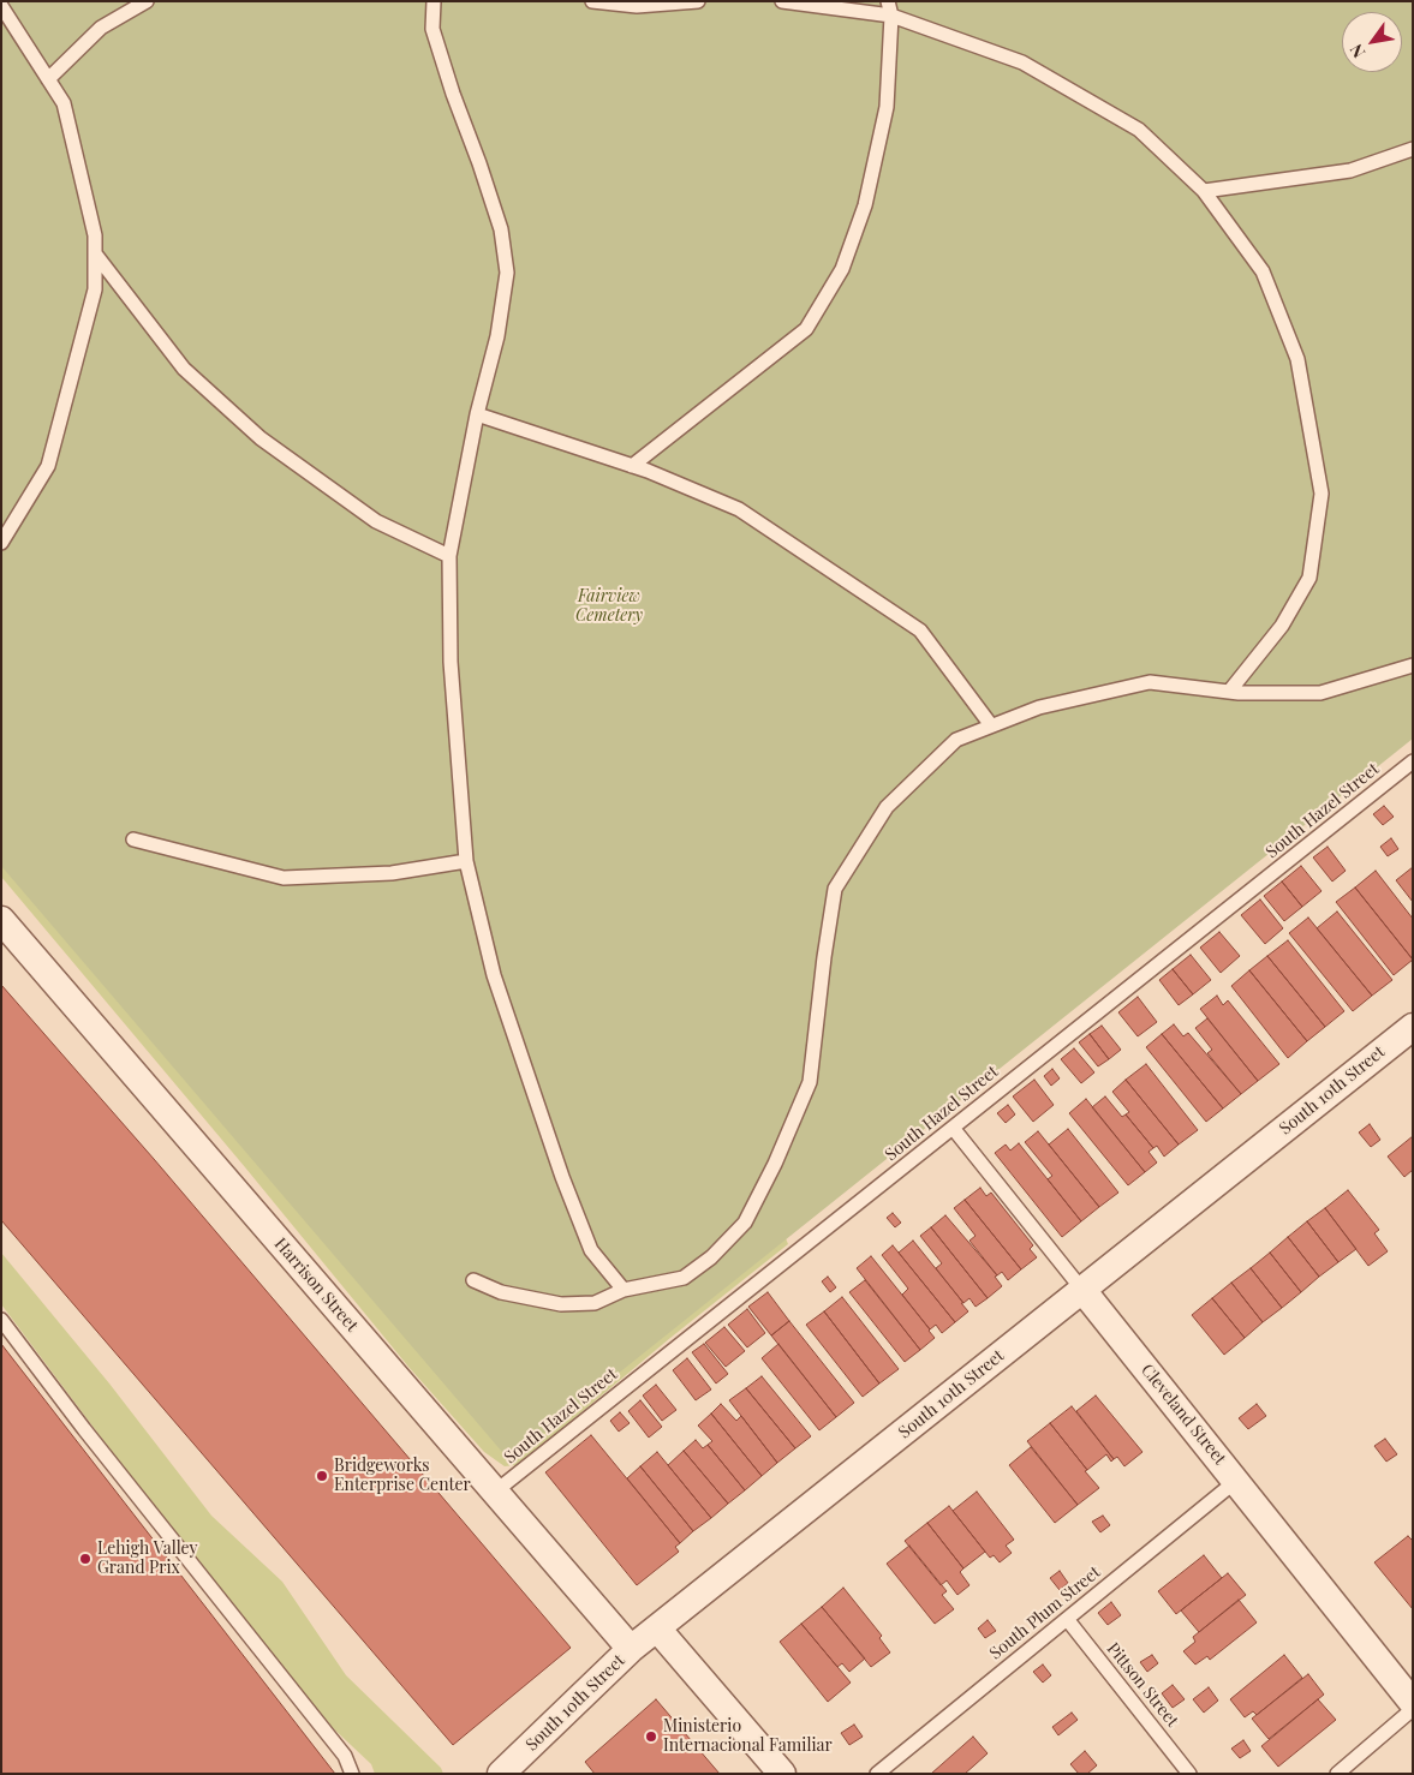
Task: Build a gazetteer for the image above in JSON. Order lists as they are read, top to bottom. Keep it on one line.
{"streets":{"street":["South 10th Street","Harrison Street","Cleveland Street"],"lane":["South Hazel Street","South Plum Street","Pittson Street"]},"crossings":[["South Hazel Street","Harrison Street"],["South Hazel Street","Cleveland Street"],["South 10th Street","Harrison Street"],["South 10th Street","Cleveland Street"],["Cleveland Street","South Plum Street"],["South Plum Street","Pittson Street"]],"parks":["Fairview Cemetery"],"places":["Bridgeworks Enterprise Center","Lehigh Valley Grand Prix","Ministerio Internacional Familiar"],"north":"bottom left"}
